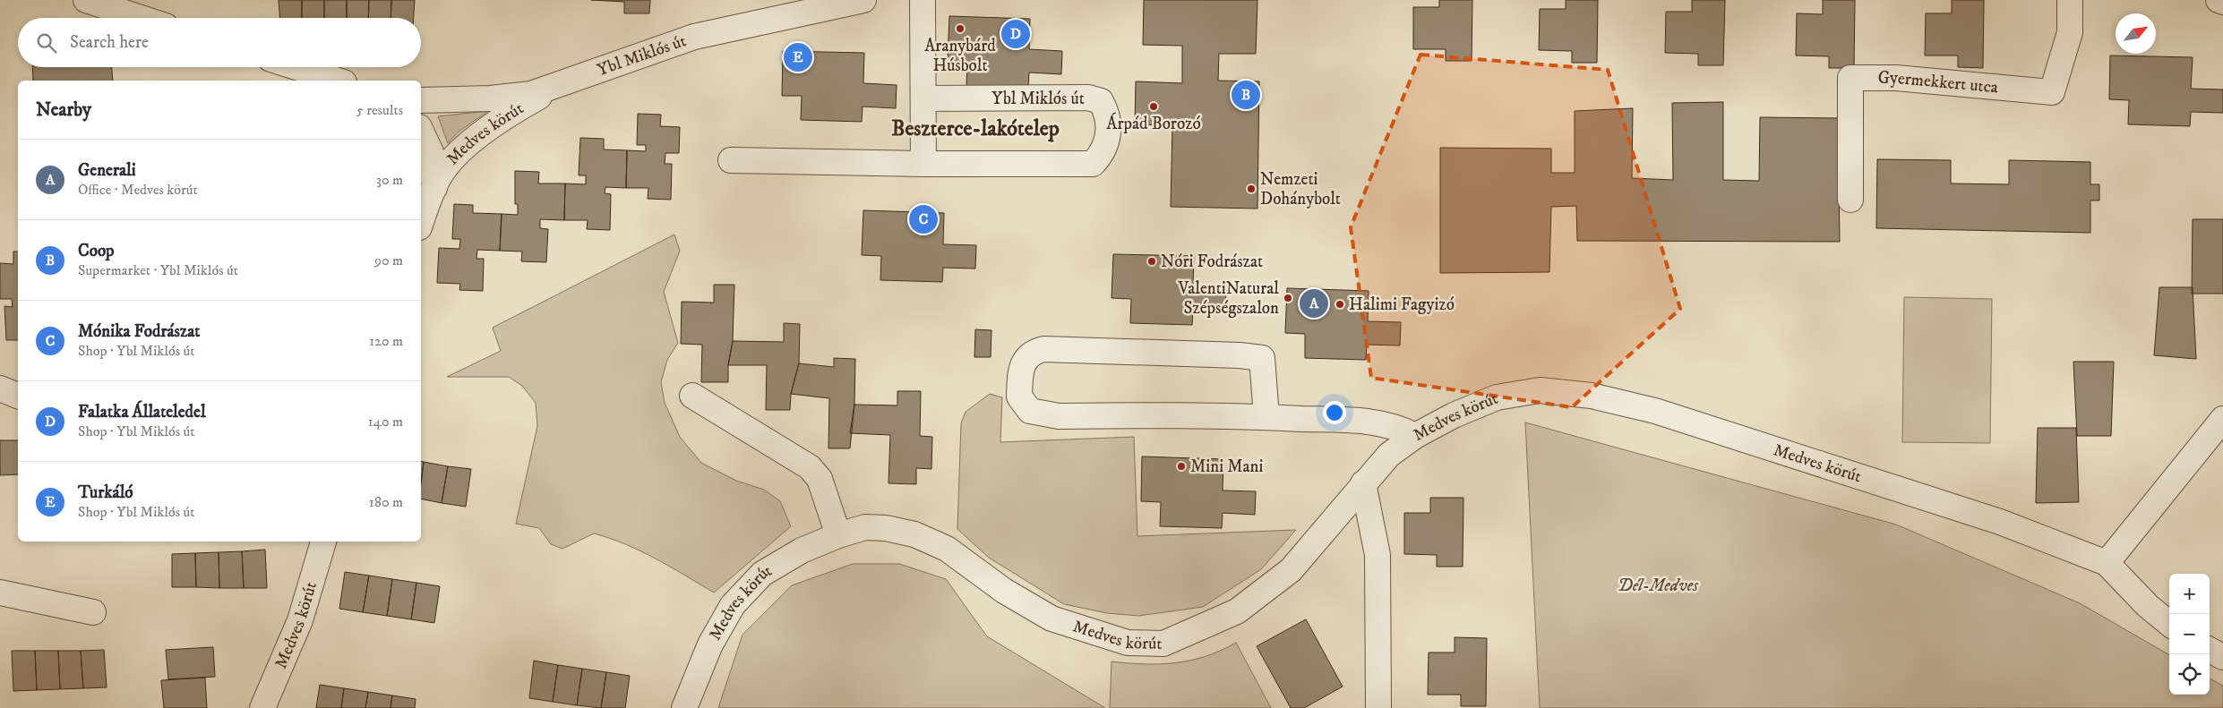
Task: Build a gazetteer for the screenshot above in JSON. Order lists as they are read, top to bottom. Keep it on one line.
{"streets":{"street":["Ybl Miklós út","Gyermekkert utca","Medves körút"]},"crossings":[["Ybl Miklós út","Medves körút"]],"districts":["Beszterce-lakótelep"],"parks":["Dél-Medves"],"places":["Aranybárd Húsbolt","Árpád Borozó","Nemzeti Dohánybolt","Nóri Fodrászat","ValentiNatural Szépségszalon","Halimi Fagyizó","Mini Mani"],"north":"top right","page":{"pins":["D","E","B","C","A"],"search":"Search here","heading":["Nearby","5 results"],"list":[{"mark":"A","name":"Generali","note":"Office · Medves körút","value":"30 m"},{"mark":"B","name":"Coop","note":"Supermarket · Ybl Miklós út","value":"90 m"},{"mark":"C","name":"Mónika Fodrászat","note":"Shop · Ybl Miklós út","value":"120 m"},{"mark":"D","name":"Falatka Állateledel","note":"Shop · Ybl Miklós út","value":"140 m"},{"mark":"E","name":"Turkáló","note":"Shop · Ybl Miklós út","value":"180 m"}],"map_buttons":["+","−"]}}
